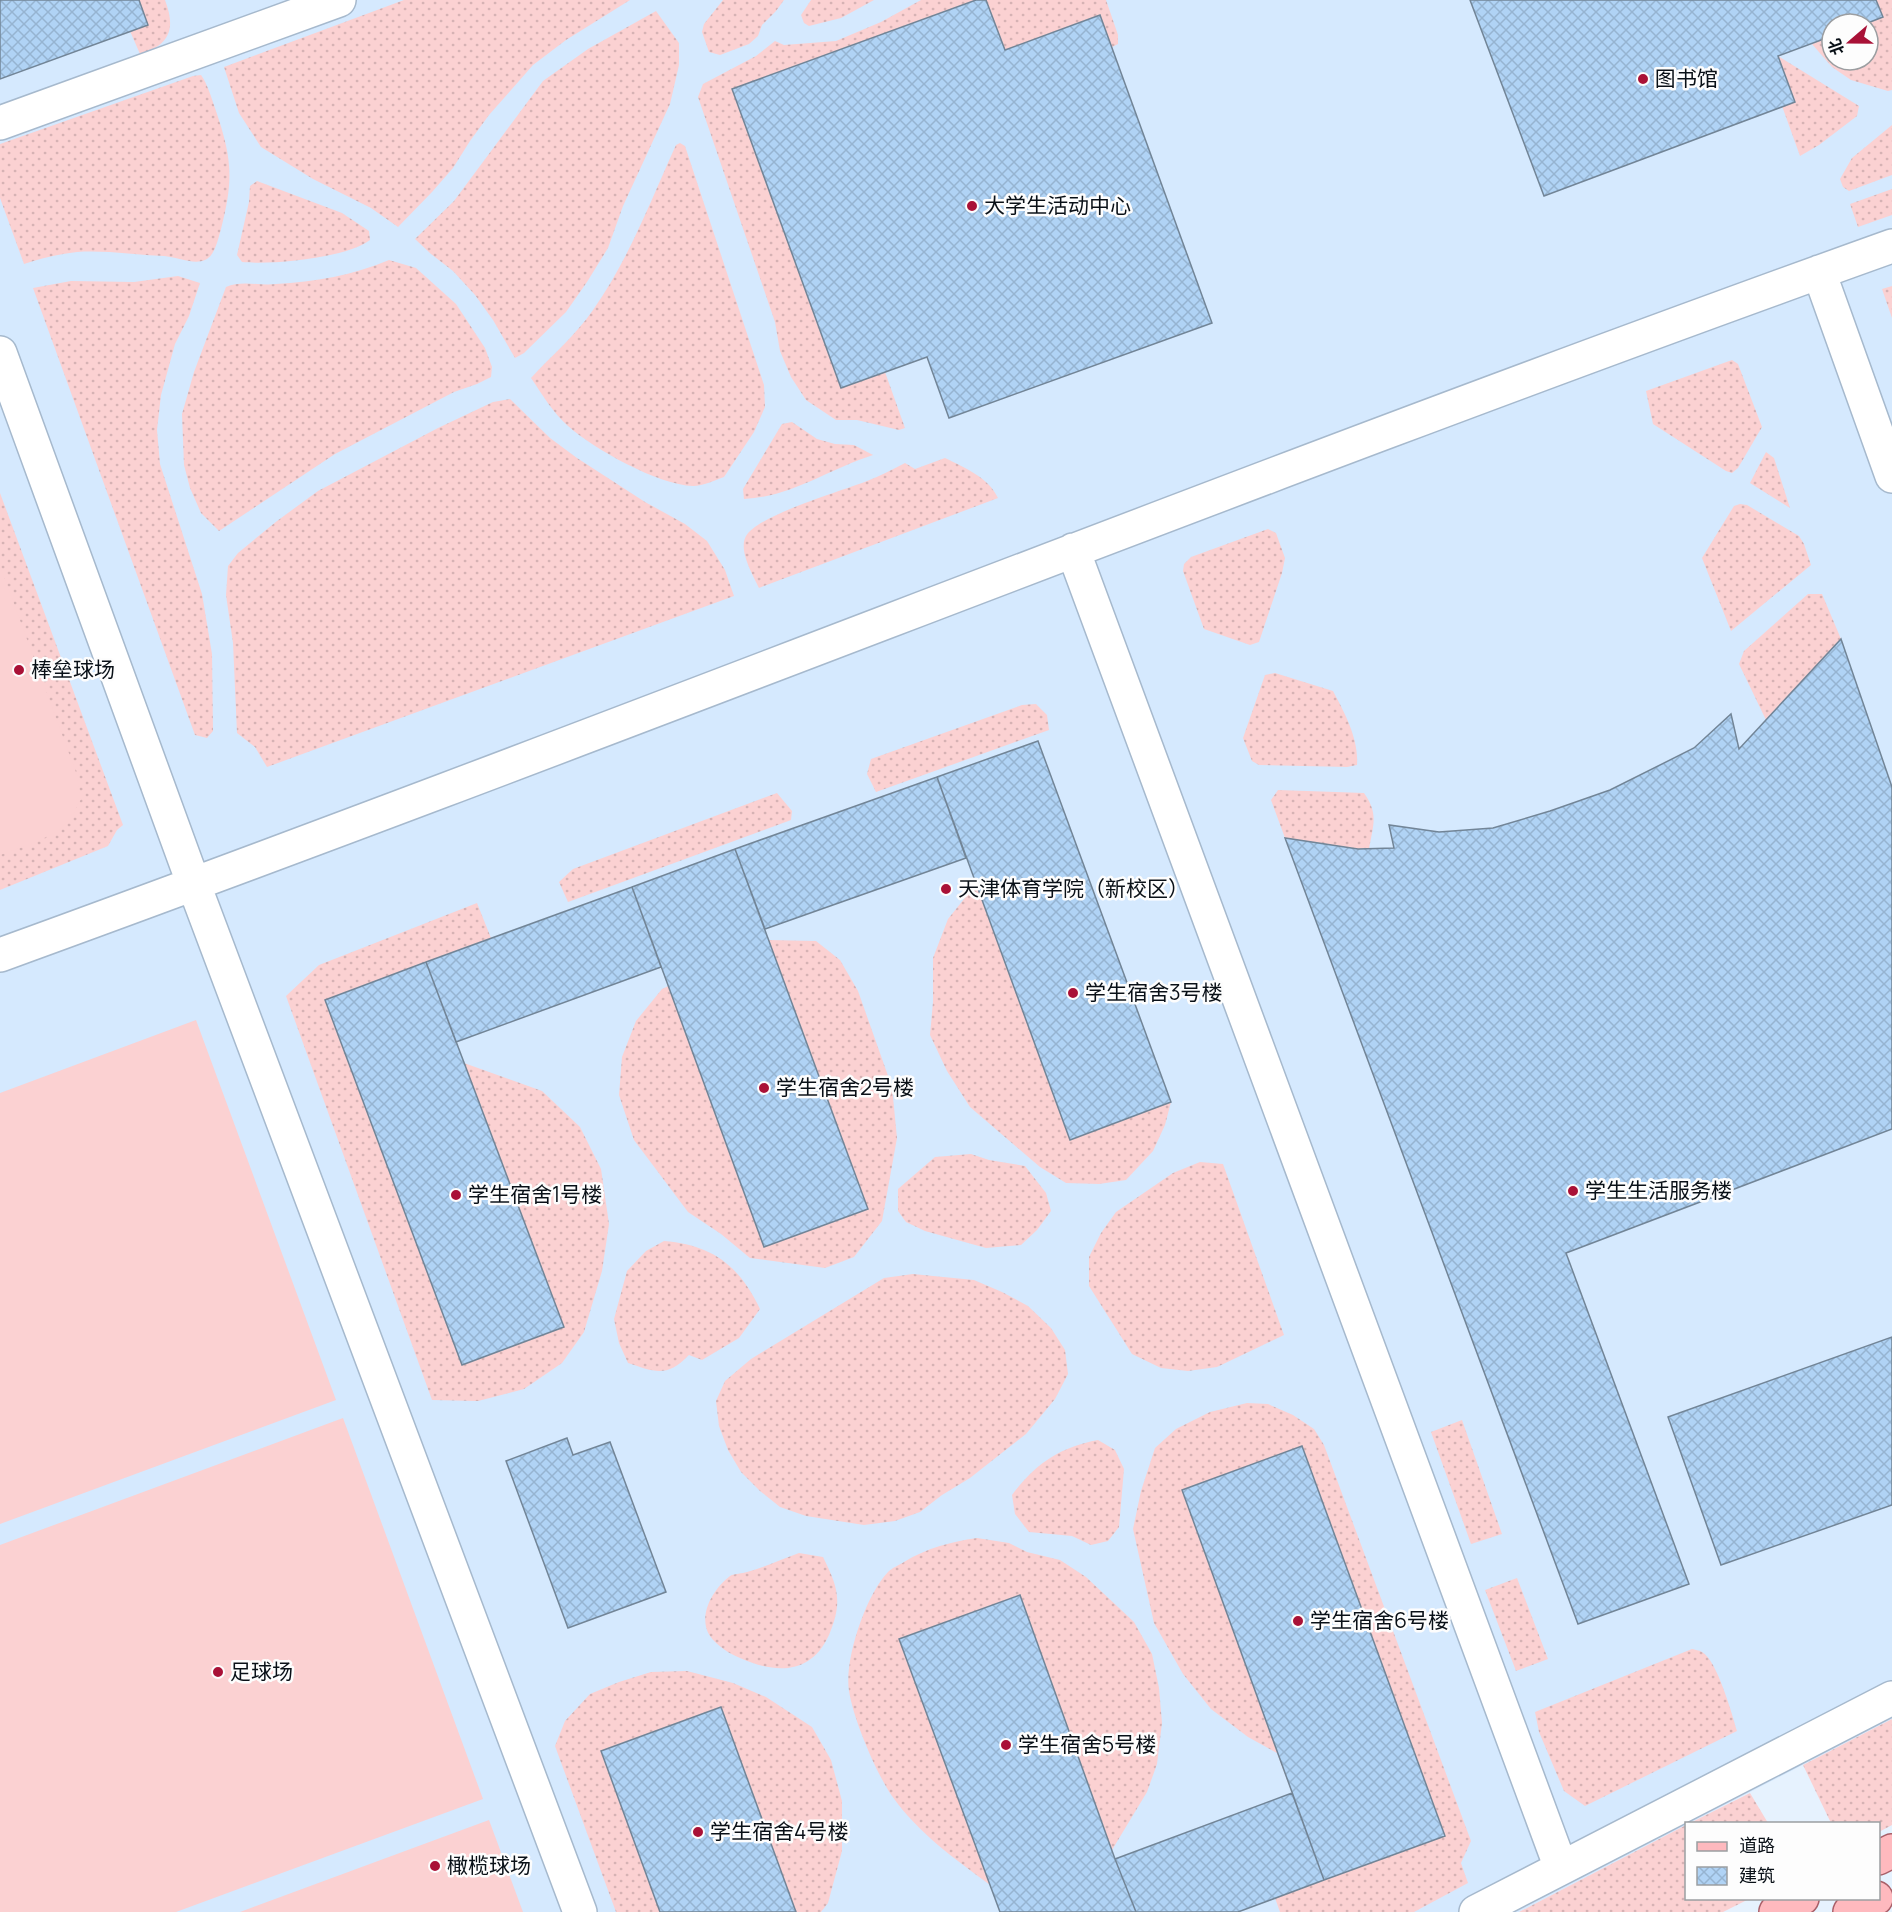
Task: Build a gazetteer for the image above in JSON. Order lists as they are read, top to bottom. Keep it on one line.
{"places":["图书馆","大学生活动中心","棒垒球场","天津体育学院（新校区）","学生宿舍3号楼","学生宿舍2号楼","学生生活服务楼","学生宿舍1号楼","学生宿舍6号楼","足球场","学生宿舍5号楼","学生宿舍4号楼","橄榄球场"],"legend":["道路","建筑"],"north":"left"}
